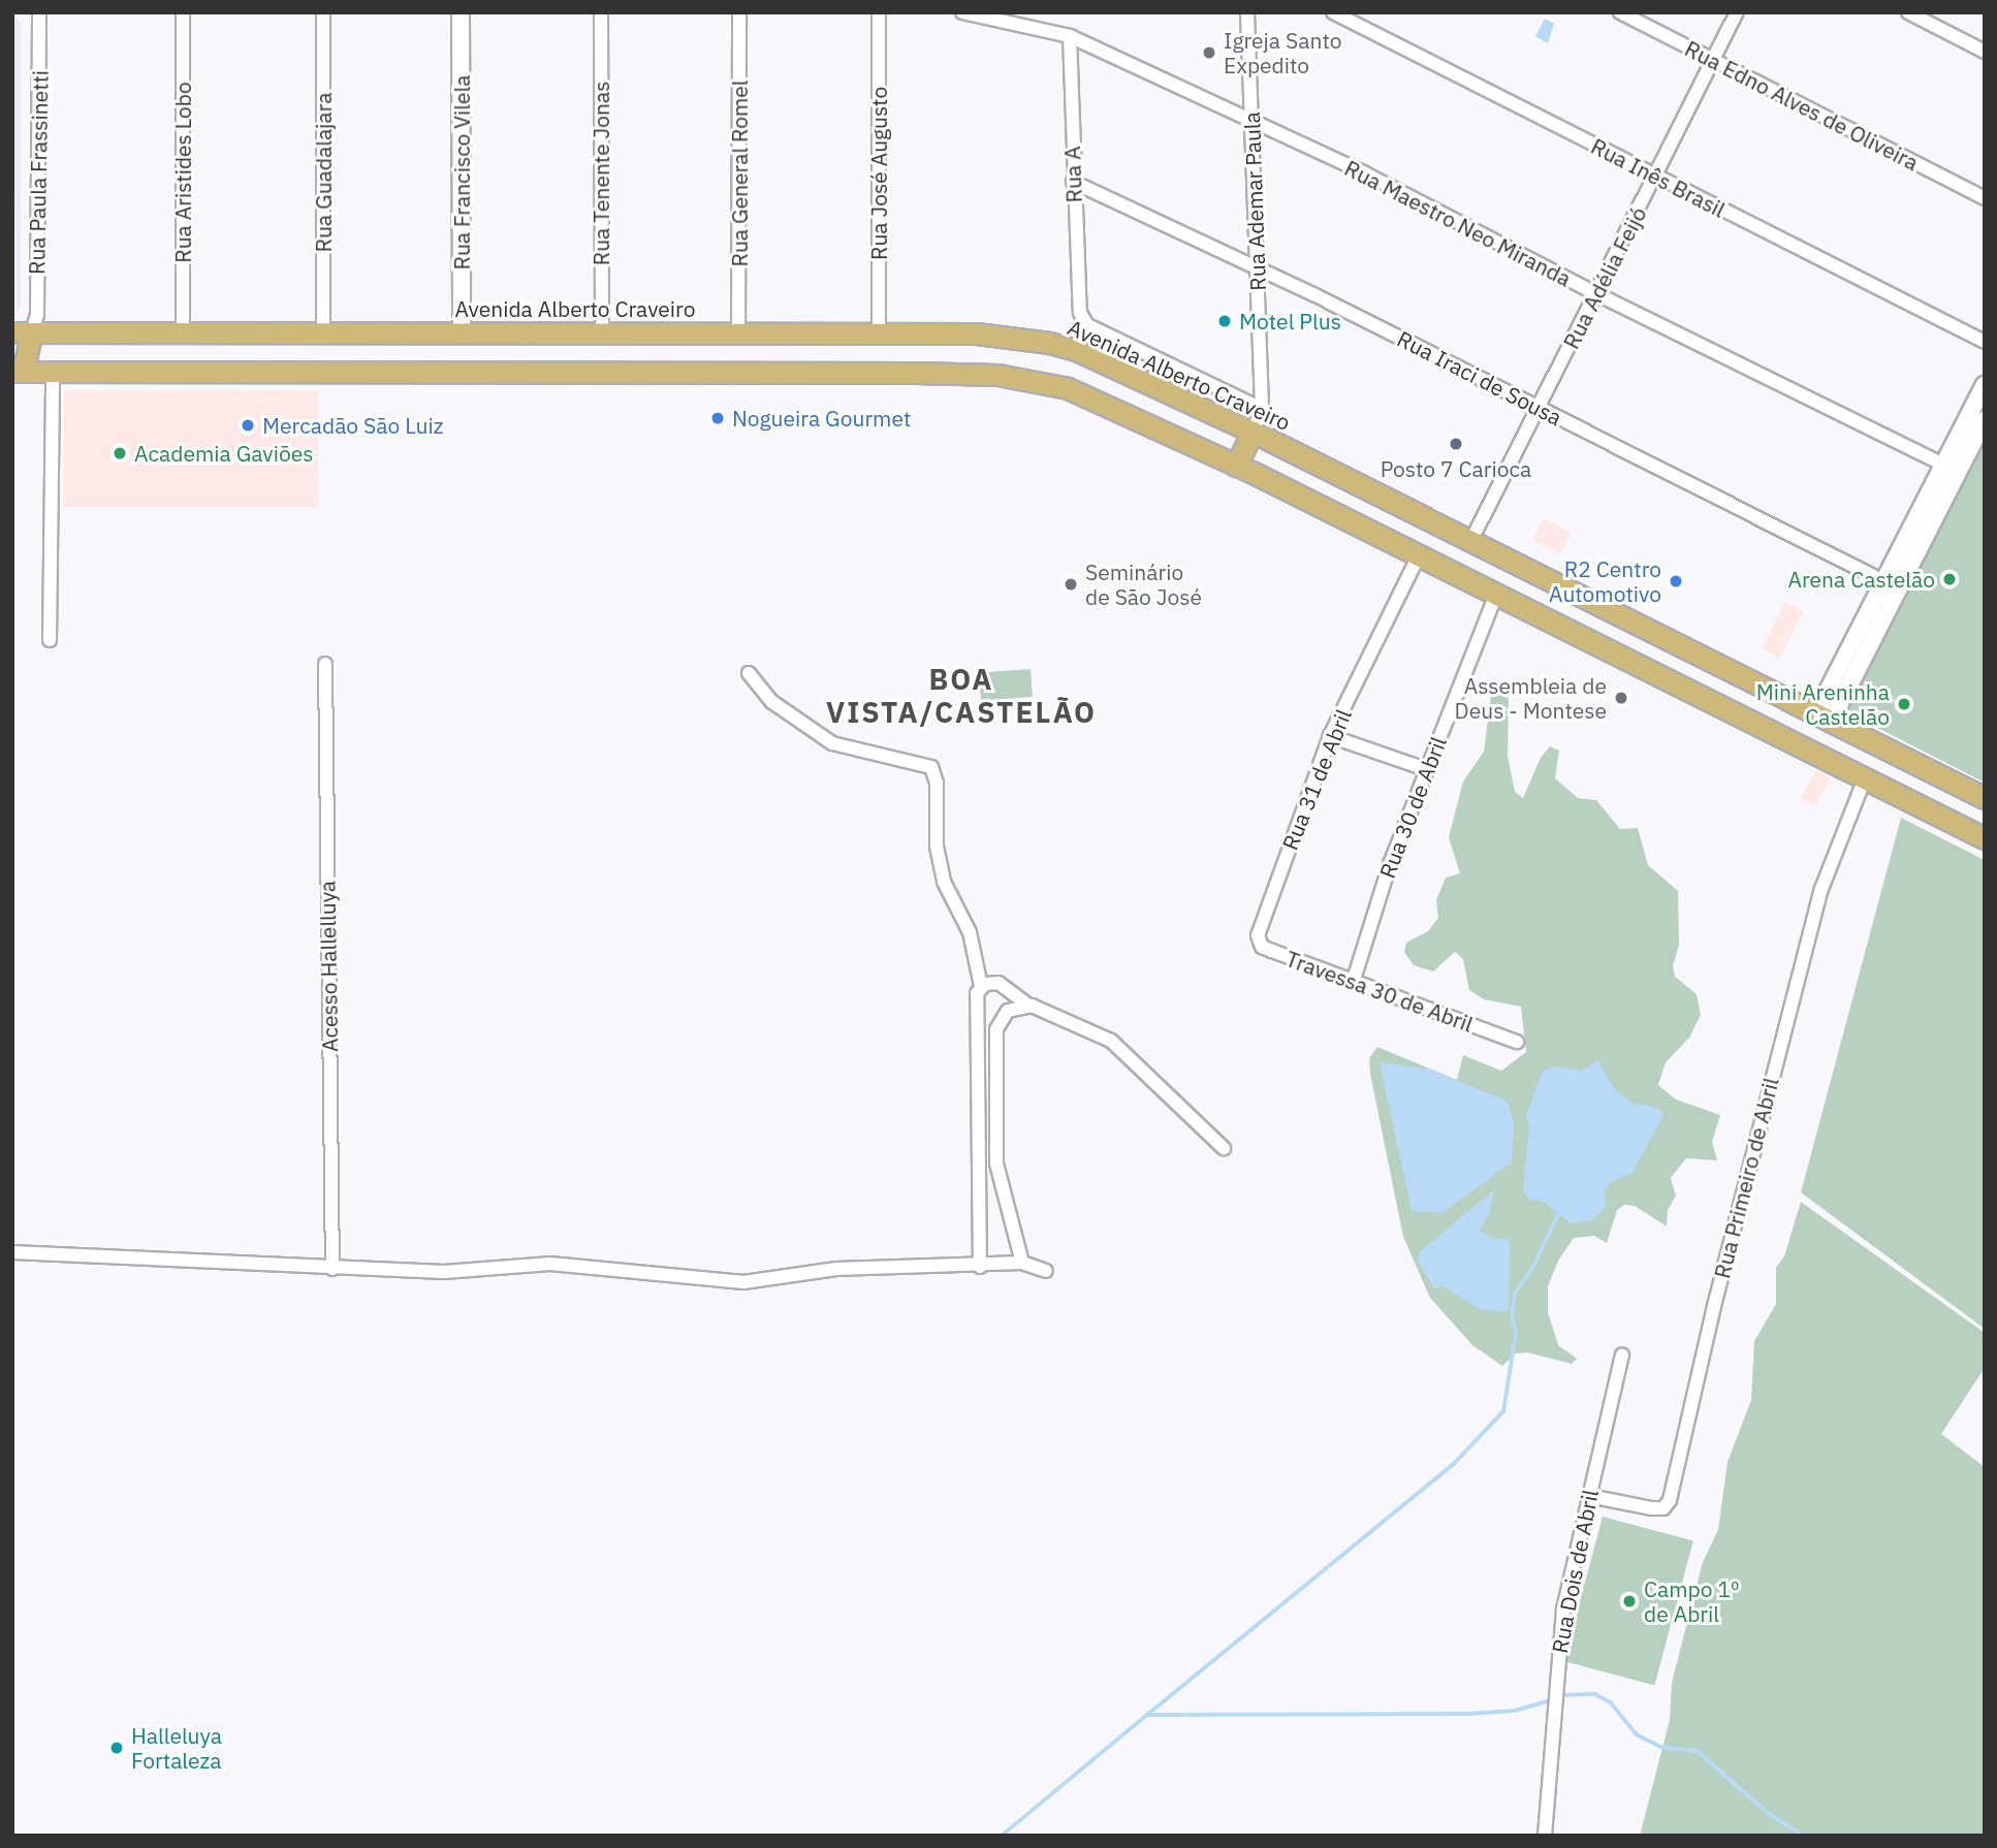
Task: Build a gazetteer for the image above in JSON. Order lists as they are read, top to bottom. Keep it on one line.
{"streets":{"main road":["Avenida Alberto Craveiro"],"street":["Rua Edno Alves de Oliveira","Rua Paula Frassinetti","Rua Aristides Lobo","Rua Guadalajara","Rua Francisco Vilela","Rua Tenente Jonas","Rua General Romel","Rua José Augusto","Rua A","Rua Inês Brasil","Rua Ademar Paula","Rua Maestro Neo Miranda","Rua Adélia Feijó","Rua Iraci de Sousa","Rua 31 de Abril","Rua 30 de Abril","Acesso Hallelluya","Travessa 30 de Abril","Rua Primeiro de Abril","Rua Dois de Abril"]},"crossings":[["Rua Edno Alves de Oliveira","Rua Adélia Feijó"],["Rua Paula Frassinetti","Avenida Alberto Craveiro"],["Rua Aristides Lobo","Avenida Alberto Craveiro"],["Rua Guadalajara","Avenida Alberto Craveiro"],["Rua Francisco Vilela","Avenida Alberto Craveiro"],["Rua Tenente Jonas","Avenida Alberto Craveiro"],["Rua General Romel","Avenida Alberto Craveiro"],["Rua José Augusto","Avenida Alberto Craveiro"],["Rua A","Rua Ademar Paula"],["Rua A","Rua Maestro Neo Miranda"],["Rua A","Rua Iraci de Sousa"],["Rua Inês Brasil","Rua Adélia Feijó"],["Rua Ademar Paula","Rua Maestro Neo Miranda"],["Rua Ademar Paula","Avenida Alberto Craveiro"],["Rua Ademar Paula","Rua Iraci de Sousa"],["Rua Maestro Neo Miranda","Rua Adélia Feijó"],["Rua Adélia Feijó","Avenida Alberto Craveiro"],["Rua Adélia Feijó","Rua Iraci de Sousa"],["Rua 31 de Abril","Travessa 30 de Abril"],["Rua 30 de Abril","Travessa 30 de Abril"],["Rua Primeiro de Abril","Rua Dois de Abril"]],"districts":["BOA VISTA/CASTELÃO"],"places":["Igreja Santo Expedito","Motel Plus","Nogueira Gourmet","Mercadão São Luiz","Posto 7 Carioca","Academia Gaviões","Arena Castelão","R2 Centro Automotivo","Seminário de São José","Assembleia de Deus - Montese","Mini Areninha Castelão","Campo 1º de Abril","Halleluya Fortaleza"]}
